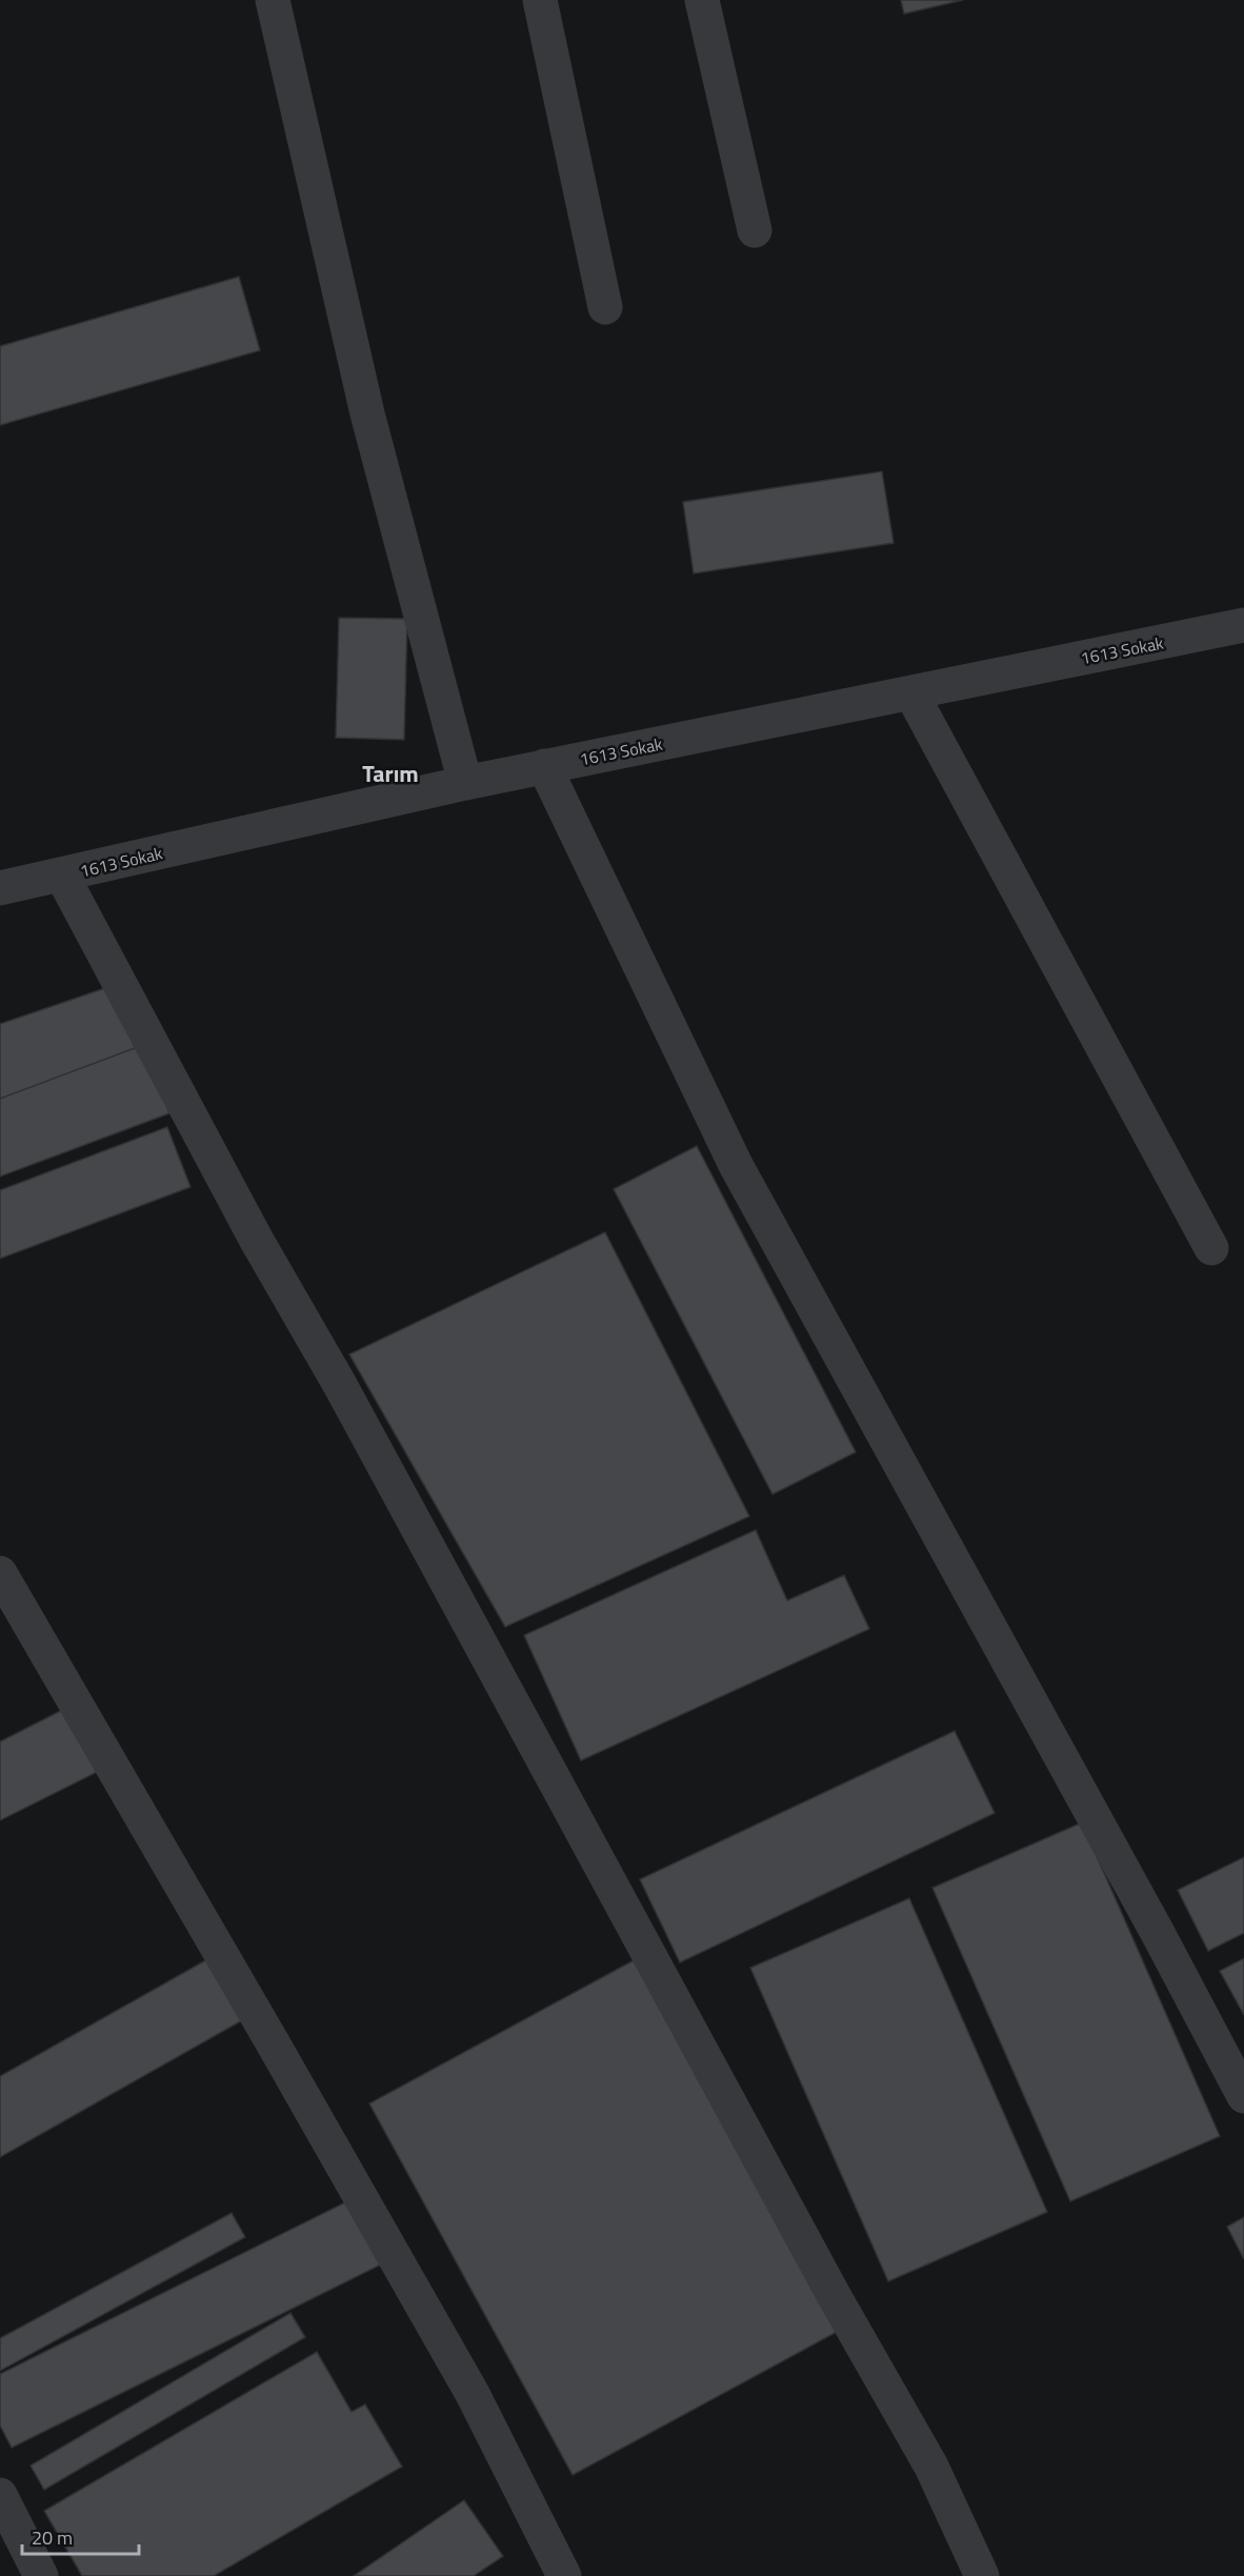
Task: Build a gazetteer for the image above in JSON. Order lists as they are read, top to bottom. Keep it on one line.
{"streets":{"street":["1613 Sokak"]},"districts":["Tarım"],"scale_bar":"20 m"}
